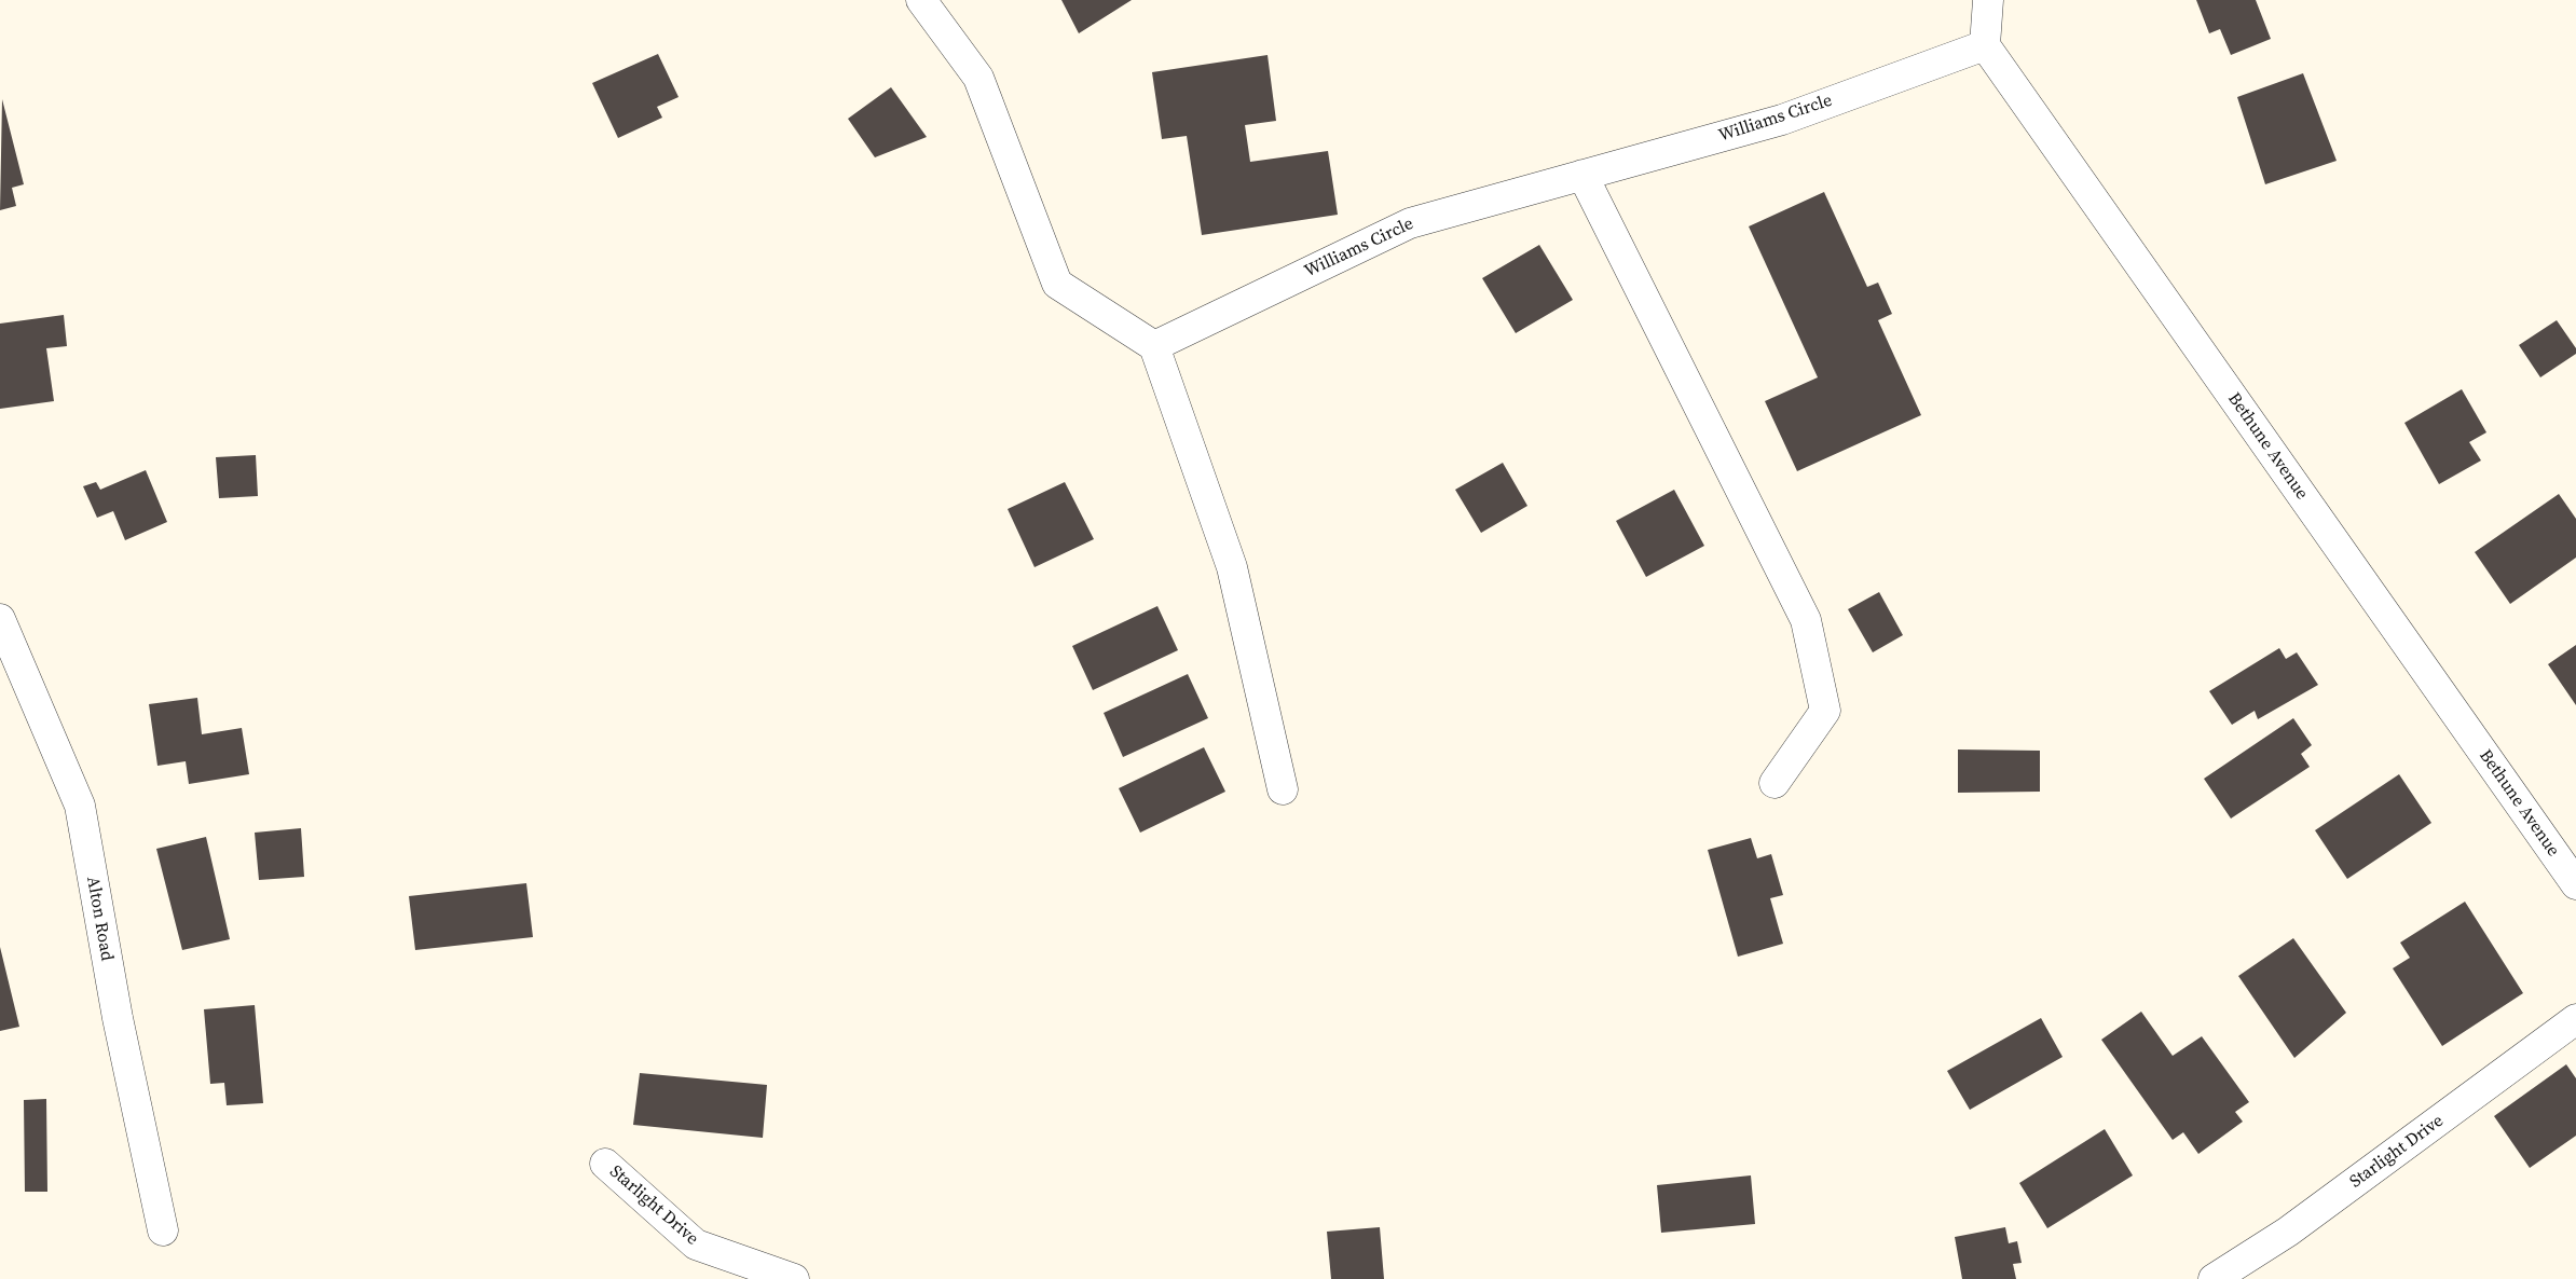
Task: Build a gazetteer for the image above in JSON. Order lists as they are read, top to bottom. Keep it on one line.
{"streets":{"street":["Williams Circle","Bethune Avenue","Alton Road","Starlight Drive"]},"crossings":[["Williams Circle","Bethune Avenue"]]}
